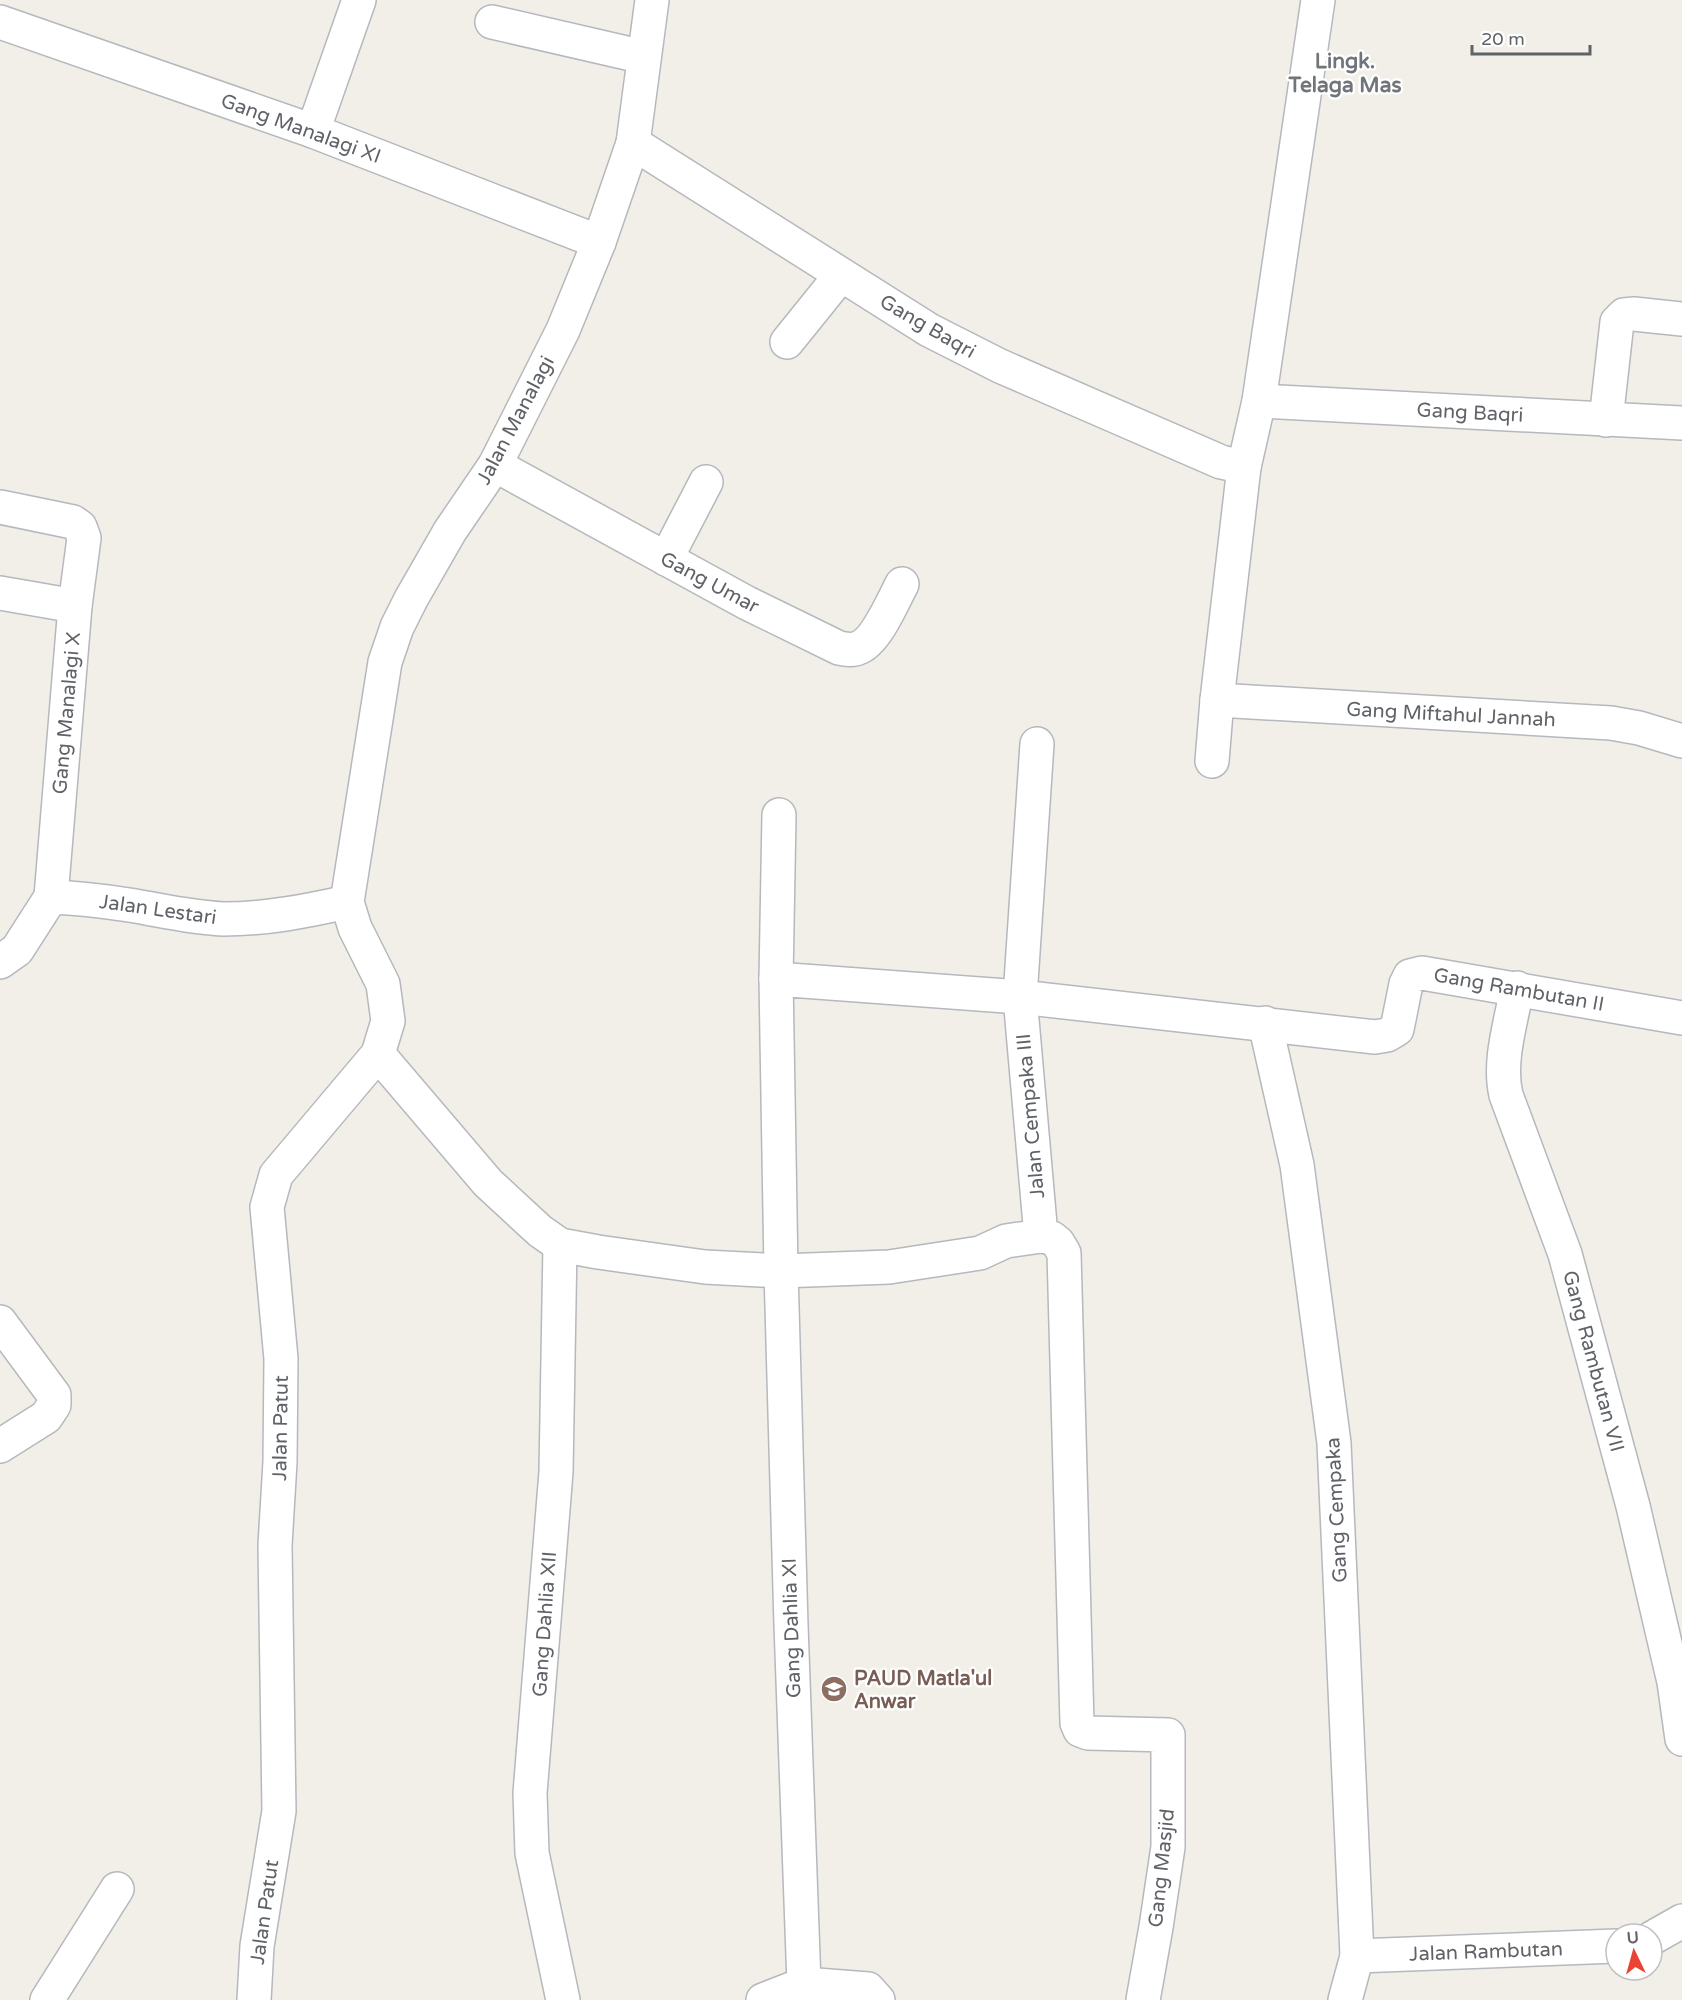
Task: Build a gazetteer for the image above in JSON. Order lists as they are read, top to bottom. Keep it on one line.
{"streets":{"street":["Gang Manalagi XI","Gang Baqri","Jalan Manalagi","Gang Umar","Gang Manalagi X","Gang Miftahul Jannah","Jalan Lestari","Gang Rambutan II","Jalan Cempaka III","Gang Rambutan VII","Jalan Patut","Gang Cempaka","Gang Dahlia XII","Gang Dahlia XI","Gang Masjid","Jalan Rambutan"]},"crossings":[["Gang Manalagi XI","Jalan Manalagi"],["Gang Baqri","Jalan Manalagi"],["Jalan Manalagi","Gang Umar"],["Jalan Manalagi","Jalan Lestari"],["Jalan Manalagi","Jalan Patut"],["Gang Manalagi X","Jalan Lestari"],["Jalan Lestari","Jalan Patut"],["Gang Rambutan II","Gang Rambutan VII"],["Gang Rambutan II","Gang Cempaka"],["Jalan Cempaka III","Gang Masjid"],["Gang Cempaka","Jalan Rambutan"]],"districts":["Lingk. Telaga Mas"],"places":{"school or university":["PAUD Matla'ul Anwar"]},"scale_bar":"20 m","north":"top"}
